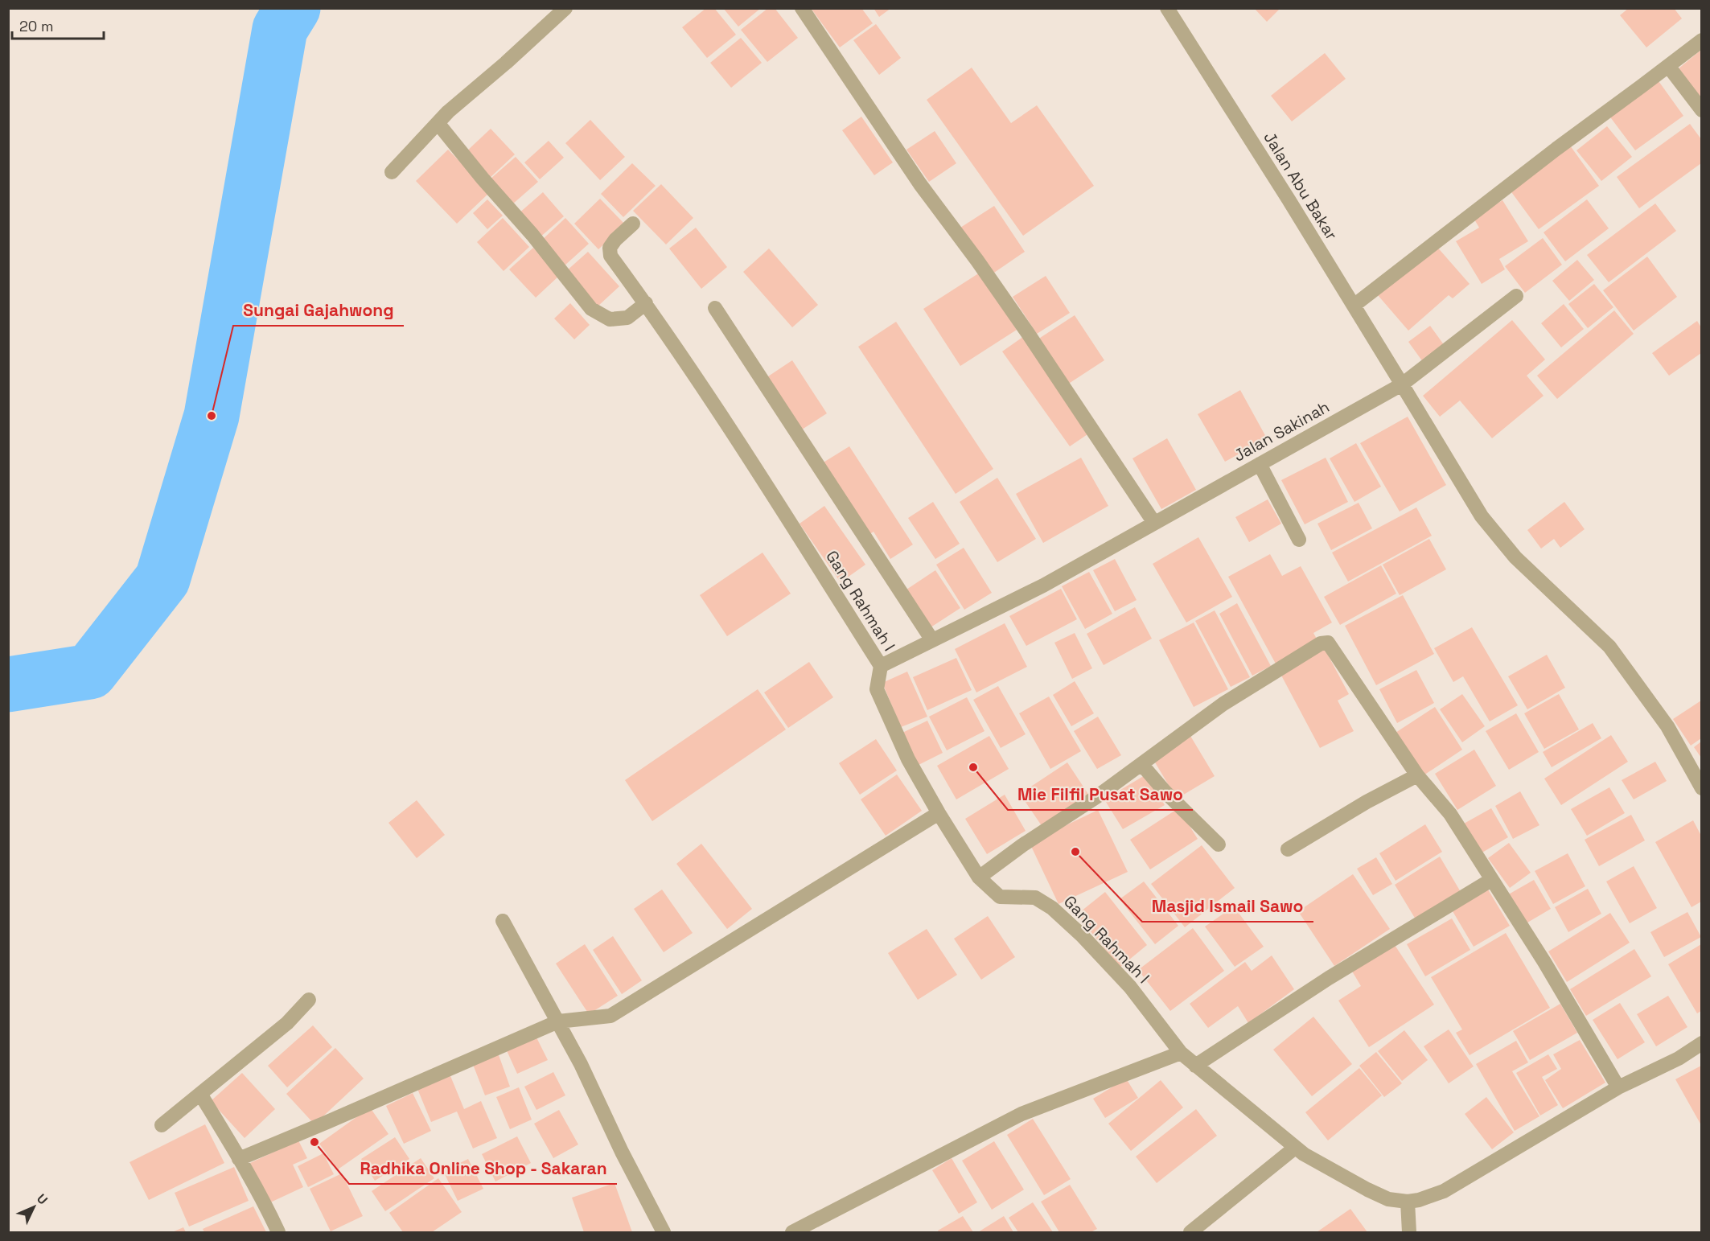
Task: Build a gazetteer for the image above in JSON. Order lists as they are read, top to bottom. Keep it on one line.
{"streets":{"street":["Jalan Abu Bakar","Jalan Sakinah","Gang Rahmah I"]},"crossings":[["Jalan Abu Bakar","Jalan Sakinah"],["Jalan Sakinah","Gang Rahmah I"]],"places":["Sungai Gajahwong","Mie Filfil Pusat Sawo","Masjid Ismail Sawo","Radhika Online Shop - Sakaran"],"scale_bar":"20 m","north":"top right"}
